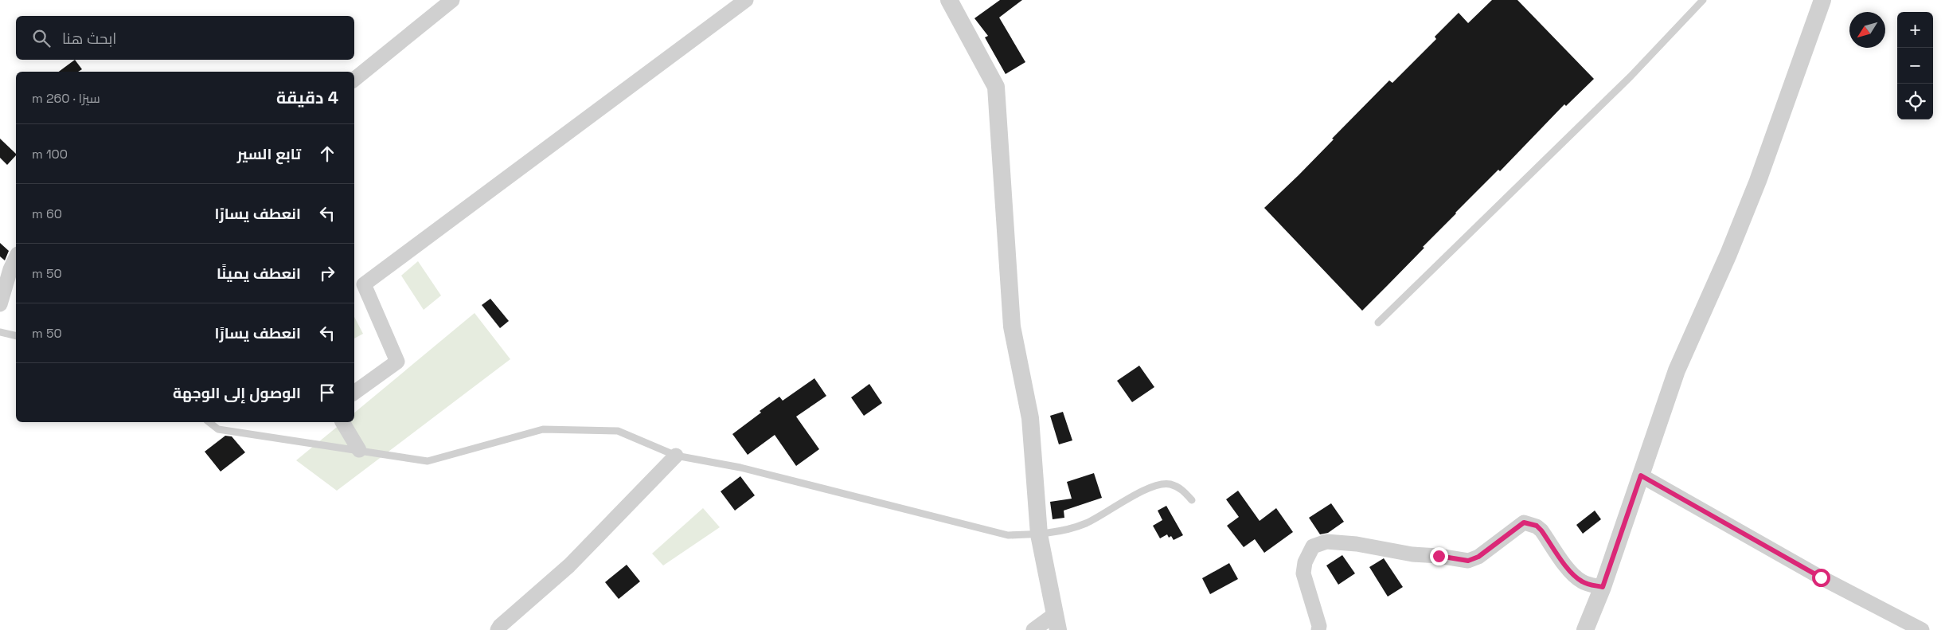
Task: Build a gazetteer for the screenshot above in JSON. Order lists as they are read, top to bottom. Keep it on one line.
{"north":"bottom left","page":{"map_buttons":["+","−"],"search":"ابحث هنا","heading":["4 دقيقة","سيرًا · 260 m"],"list":[["تابع السير","100 m"],["انعطف يسارًا","60 m"],["انعطف يمينًا","50 m"],["انعطف يسارًا","50 m"],"الوصول إلى الوجهة"]}}
